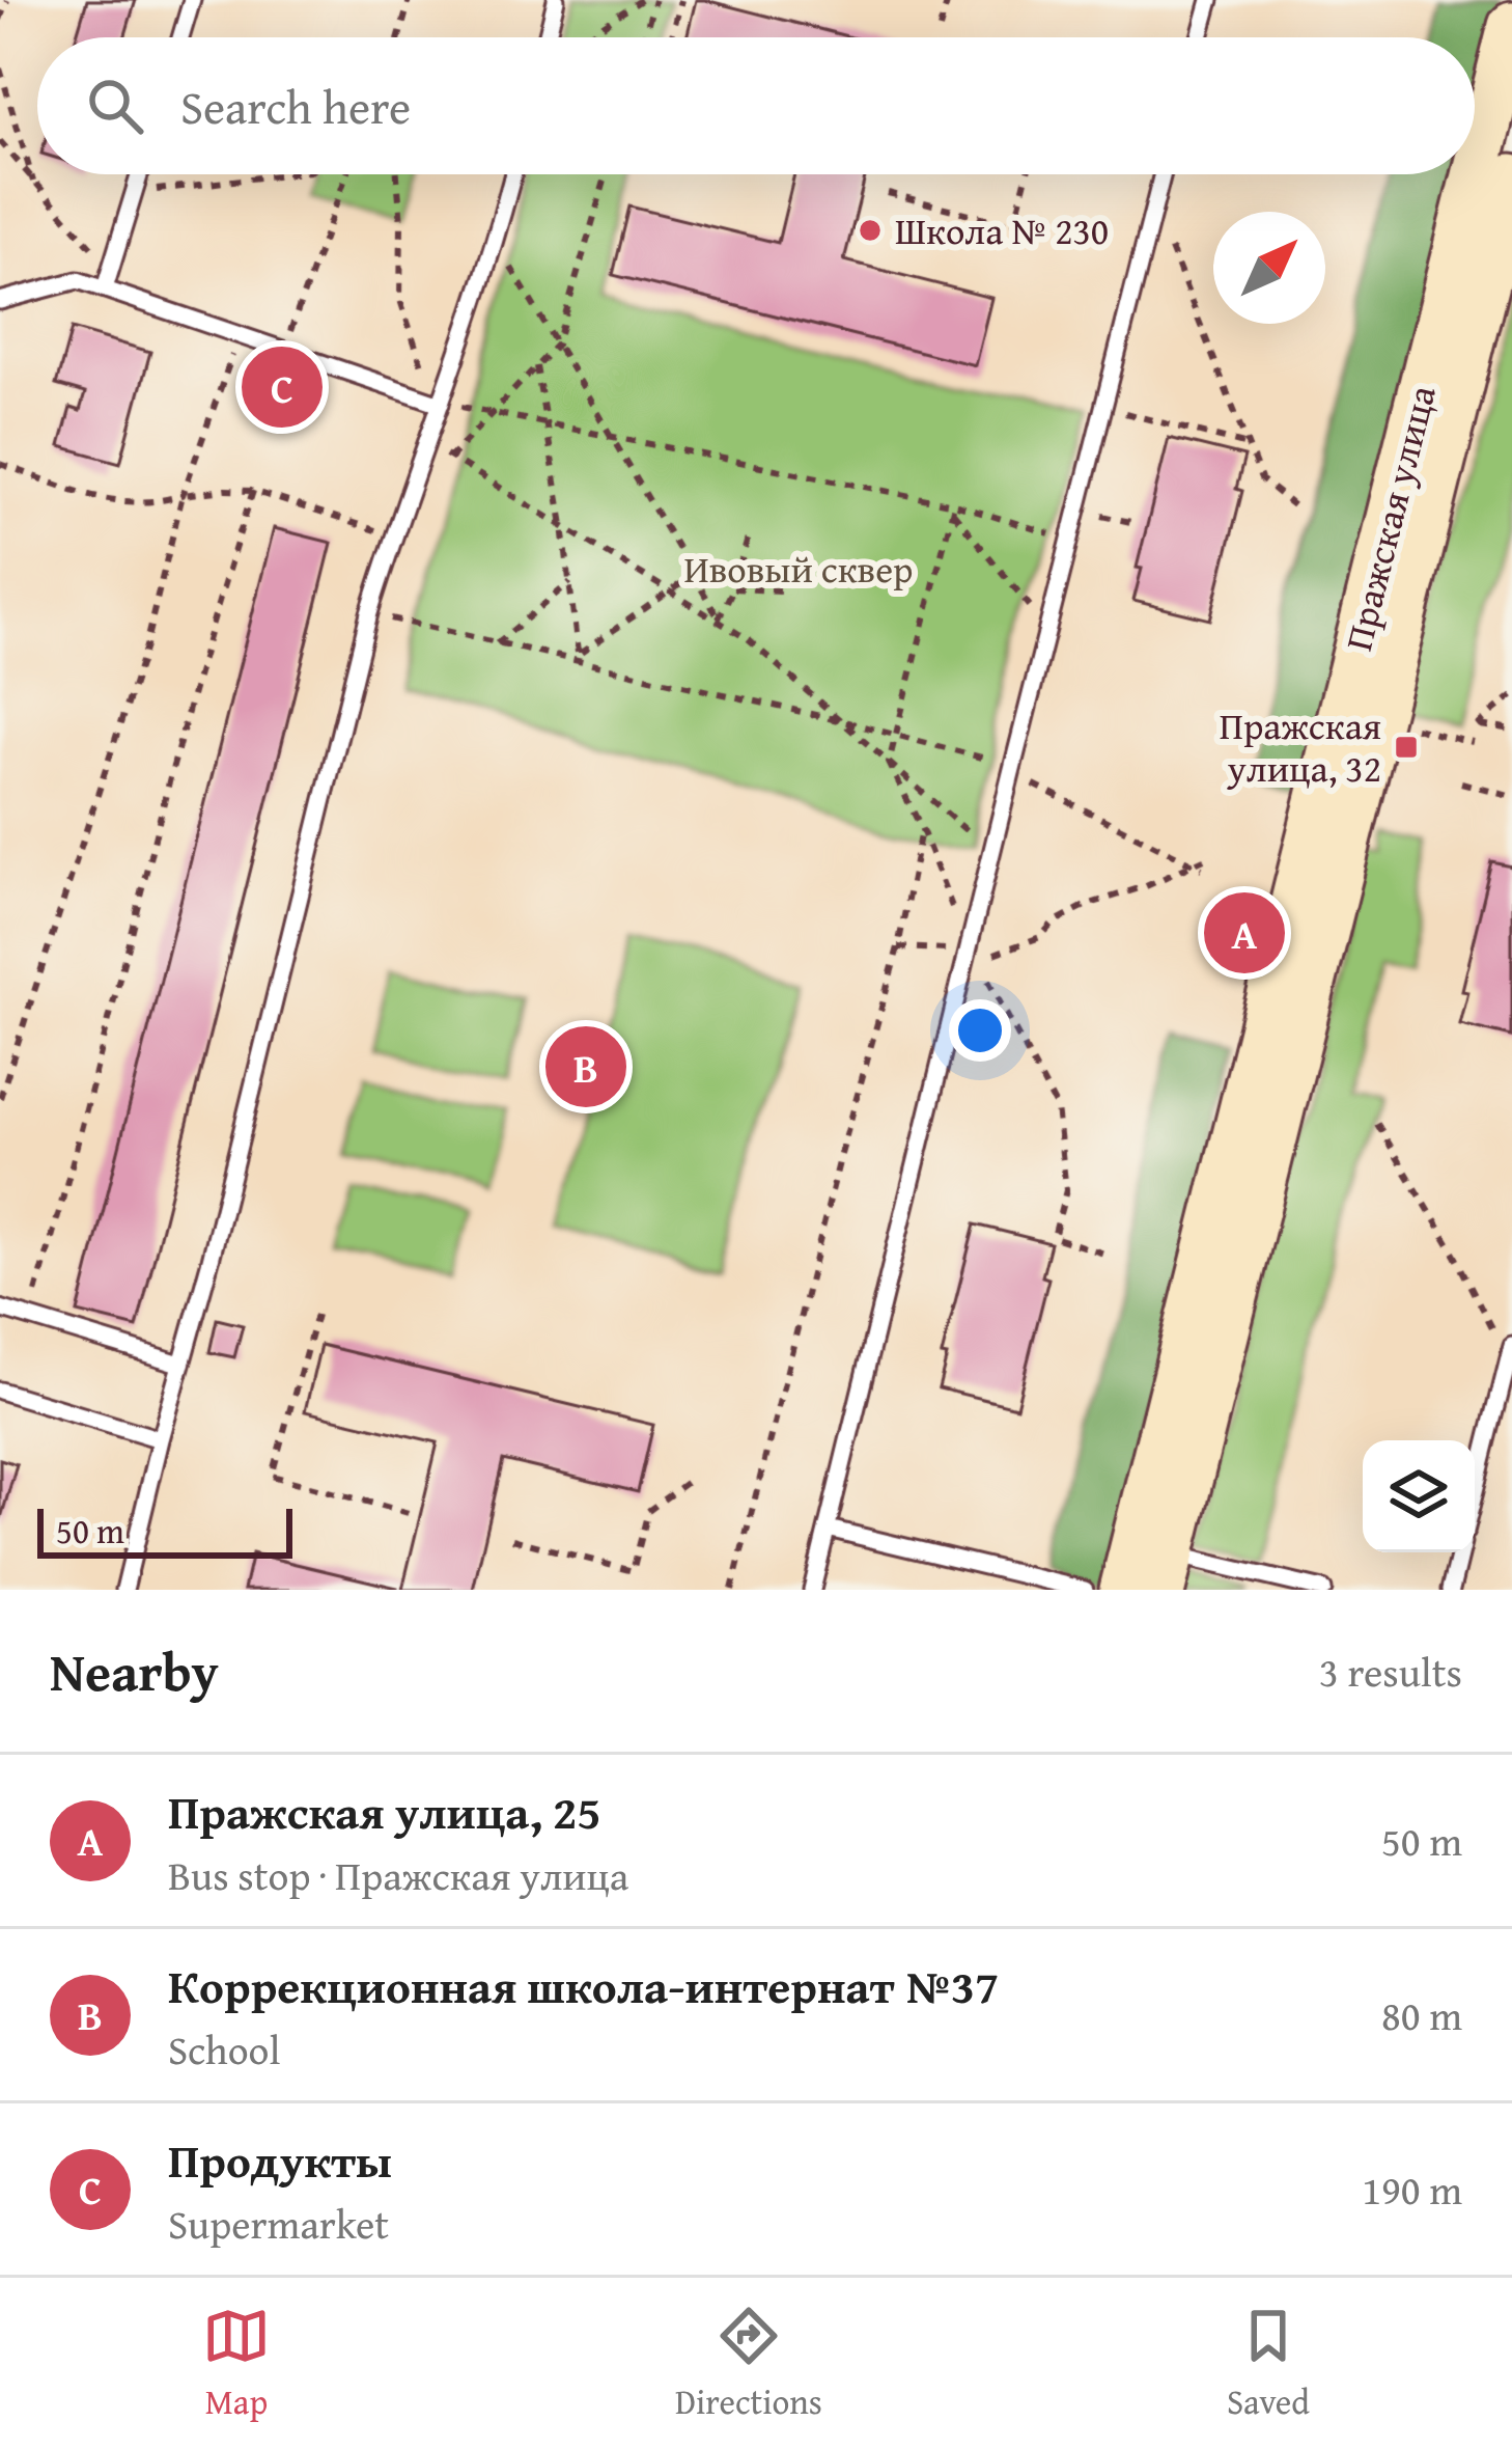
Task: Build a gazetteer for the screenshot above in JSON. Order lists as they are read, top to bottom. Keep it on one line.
{"streets":{"street":["Пражская улица"]},"parks":["Ивовый сквер"],"places":{"other":["Школа № 230"],"transit":["Пражская улица, 32"]},"scale_bar":"50 m","north":"top right","page":{"search":"Search here","pins":["C","A","B"],"scale":"50 m","heading":["Nearby","3 results"],"list":[{"mark":"A","name":"Пражская улица, 25","note":"Bus stop · Пражская улица","value":"50 m"},{"mark":"B","name":"Коррекционная школа-интернат №37","note":"School","value":"80 m"},{"mark":"C","name":"Продукты","note":"Supermarket","value":"190 m"}],"nav":["Map","Directions","Saved"]}}
